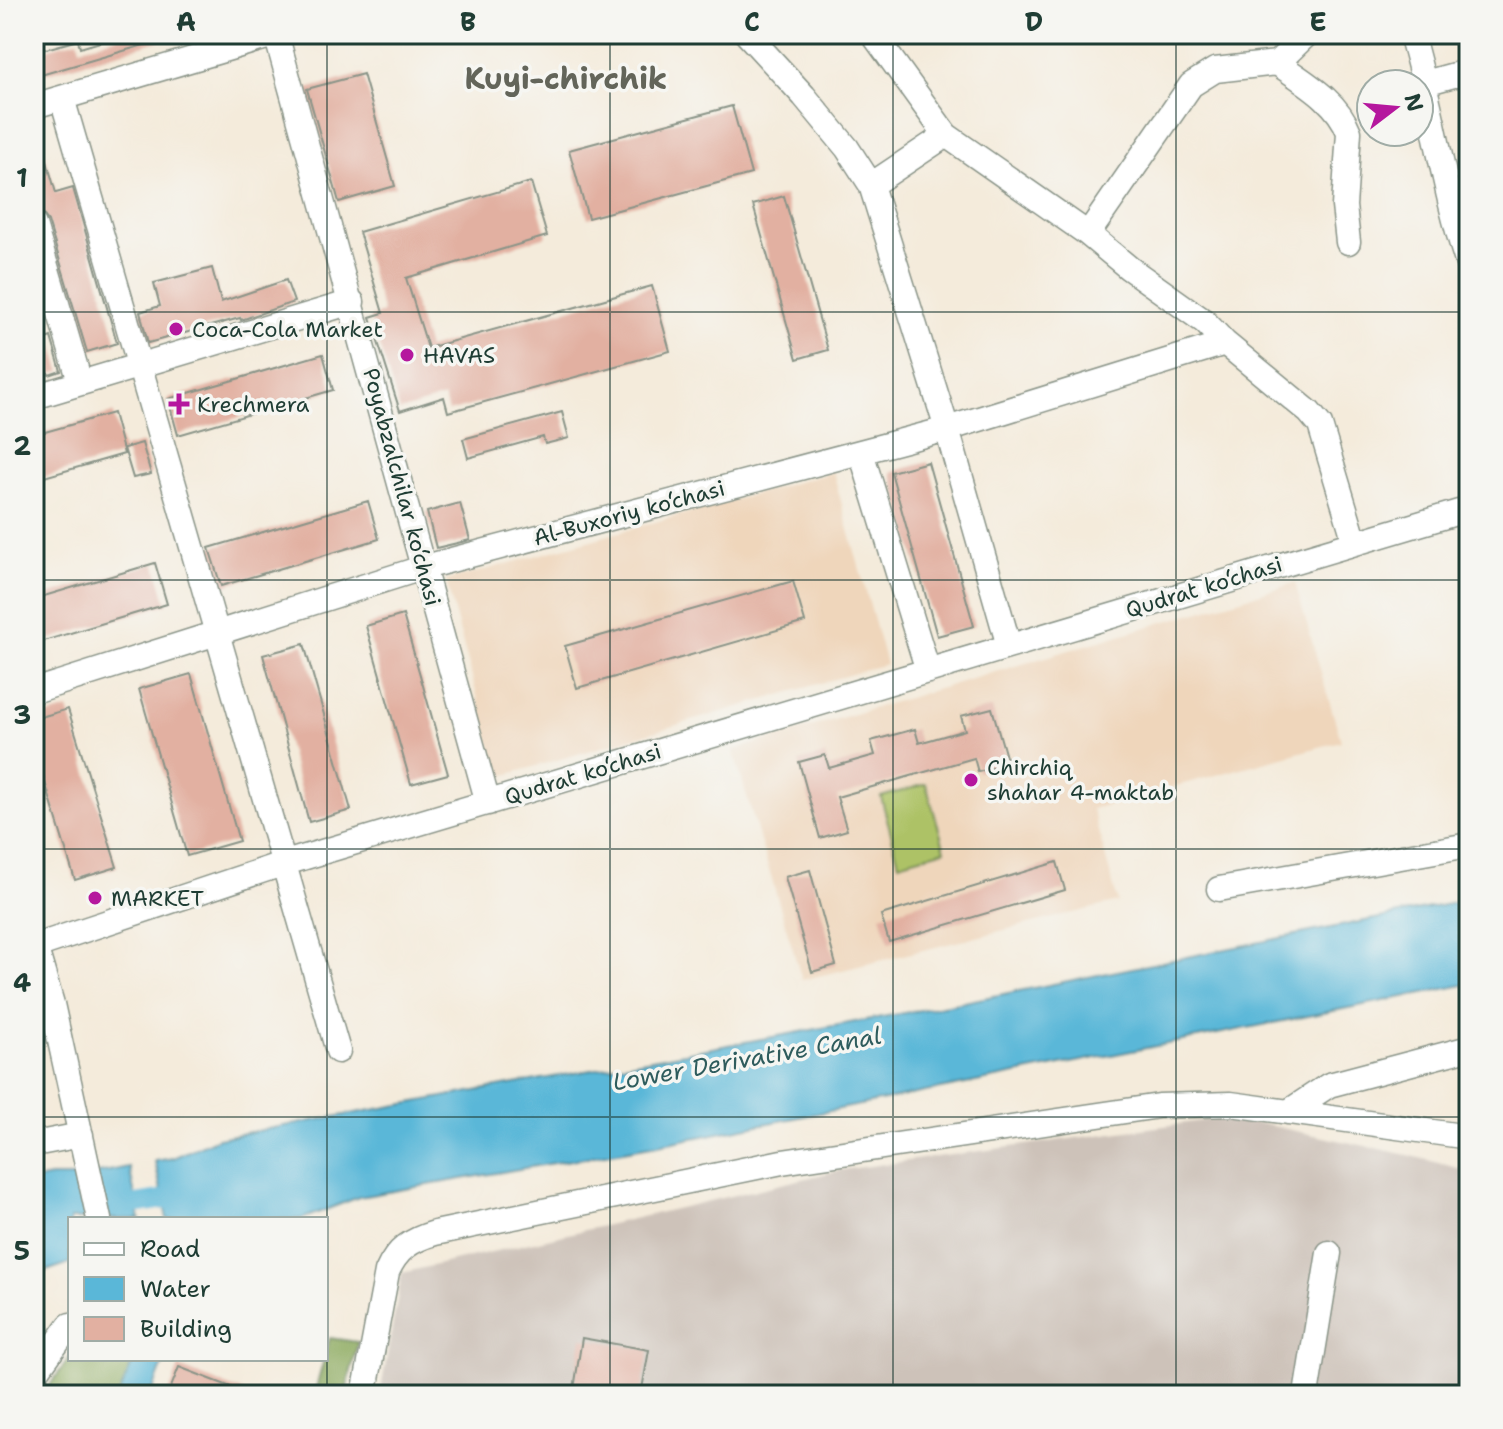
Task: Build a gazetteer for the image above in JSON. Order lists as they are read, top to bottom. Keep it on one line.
{"streets":{"street":["Poyabzalchilar ko‘chasi","Al-Buxoriy ko‘chasi","Qudrat ko‘chasi"]},"crossings":[["Poyabzalchilar ko‘chasi","Al-Buxoriy ko‘chasi"],["Poyabzalchilar ko‘chasi","Qudrat ko‘chasi"]],"districts":["Kuyi-chirchik"],"water":["Lower Derivative Canal"],"places":{"other":["Coca-Cola Market","HAVAS","Chirchiq shahar 4-maktab","MARKET"],"health":["Krechmera"]},"legend":["Road","Water","Building"],"north":"right","grid":{"columns":["A","B","C","D","E"],"rows":["1","2","3","4","5"]}}
